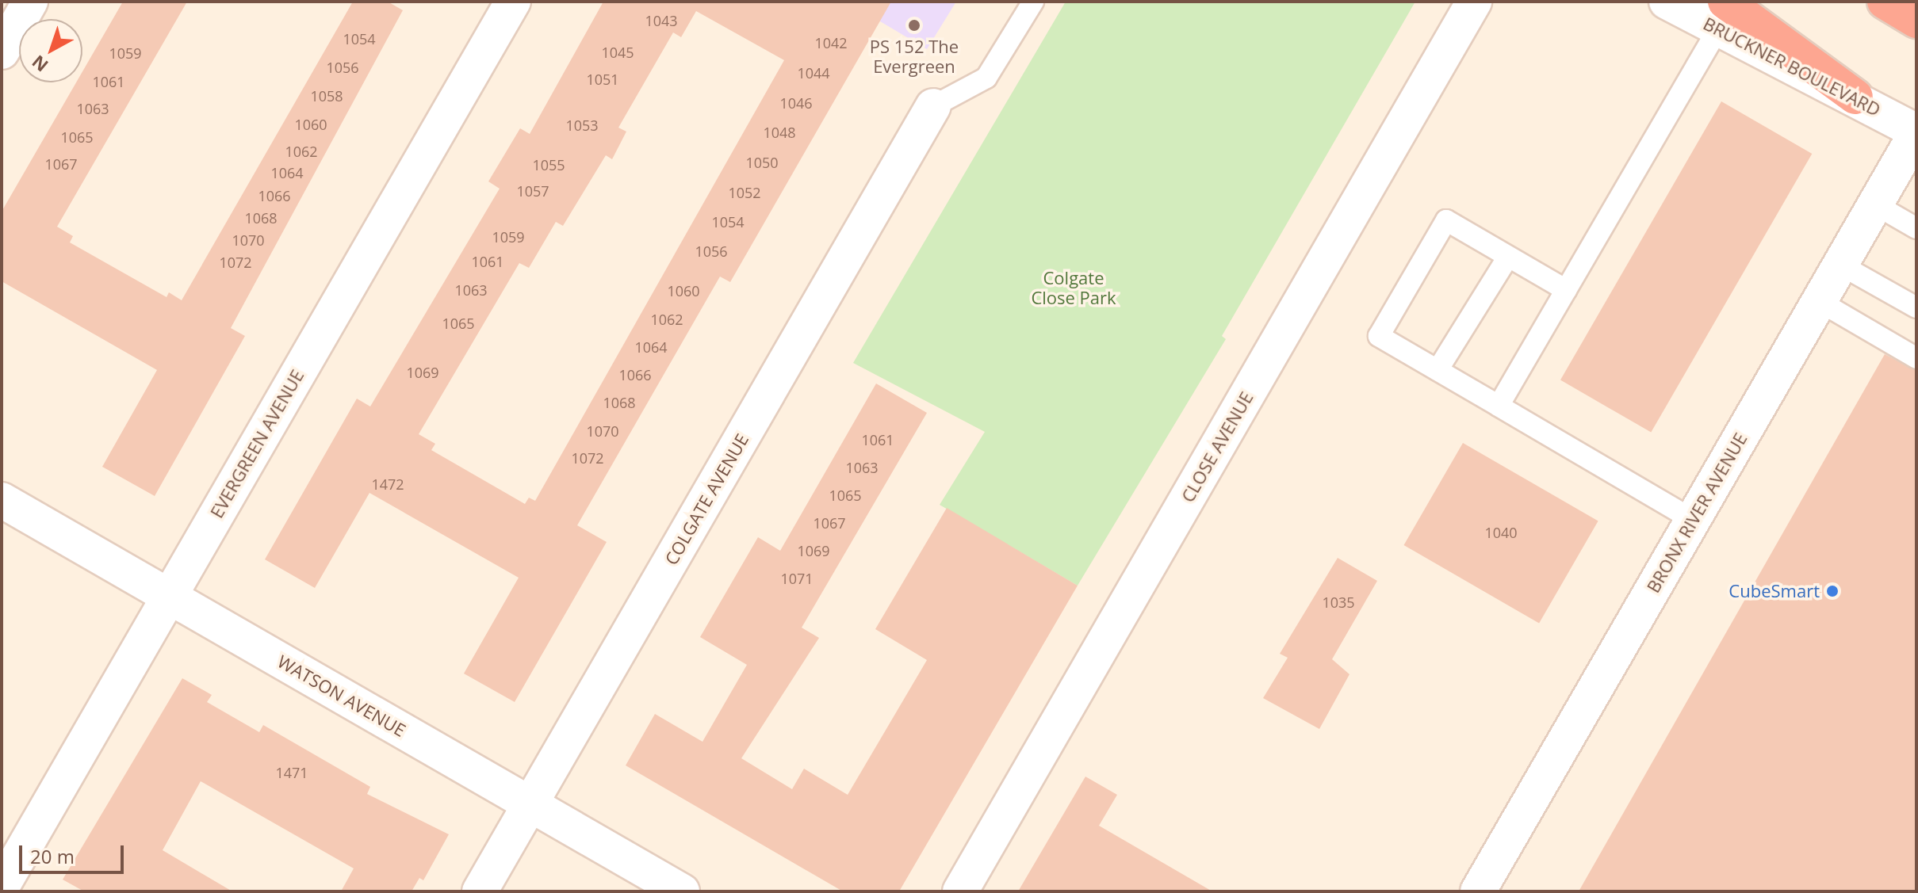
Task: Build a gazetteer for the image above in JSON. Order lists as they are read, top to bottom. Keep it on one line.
{"streets":{"street":["BRUCKNER BOULEVARD","EVERGREEN AVENUE","CLOSE AVENUE","COLGATE AVENUE","BRONX RIVER AVENUE","WATSON AVENUE"]},"crossings":[["BRUCKNER BOULEVARD","BRONX RIVER AVENUE"],["EVERGREEN AVENUE","WATSON AVENUE"],["COLGATE AVENUE","WATSON AVENUE"]],"parks":["Colgate Close Park"],"places":["PS 152 The Evergreen","CubeSmart"],"house_numbers":["1043","1054","1042","1045","1059","1056","1044","1051","1061","1058","1046","1063","1060","1053","1048","1065","1062","1050","1067","1055","1064","1057","1052","1066","1068","1054","1059","1070","1056","1061","1072","1063","1060","1062","1065","1064","1069","1066","1068","1070","1061","1072","1063","1472","1065","1067","1040","1069","1071","1035","1471"],"scale_bar":"20 m","north":"bottom left"}
